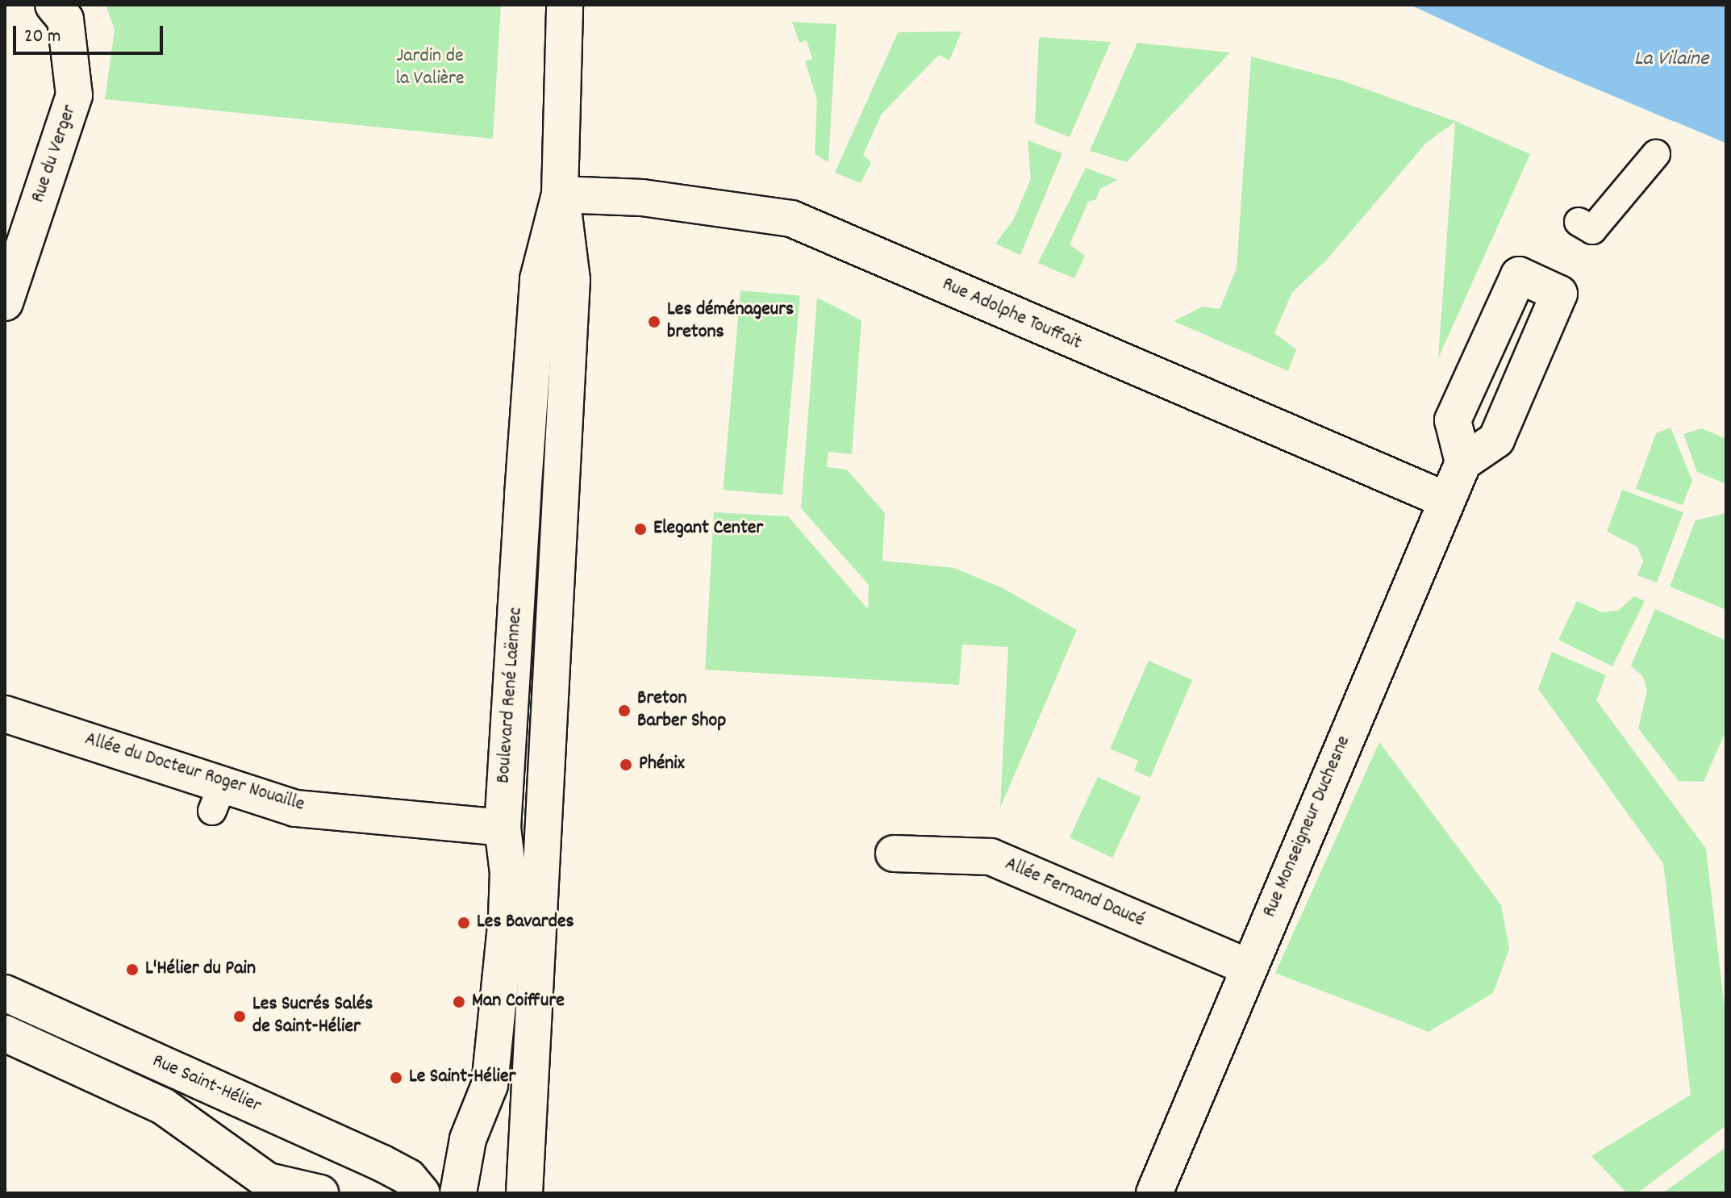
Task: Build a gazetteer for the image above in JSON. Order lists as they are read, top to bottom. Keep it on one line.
{"streets":{"main road":["Rue du Verger","Rue Adolphe Touffait","Boulevard René Laënnec","Allée du Docteur Roger Nouaille","Rue Monseigneur Duchesne","Allée Fernand Daucé","Rue Saint-Hélier"]},"crossings":[["Rue Adolphe Touffait","Boulevard René Laënnec"],["Rue Adolphe Touffait","Rue Monseigneur Duchesne"],["Boulevard René Laënnec","Allée du Docteur Roger Nouaille"],["Boulevard René Laënnec","Rue Saint-Hélier"],["Rue Monseigneur Duchesne","Allée Fernand Daucé"]],"water":["La Vilaine"],"parks":["Jardin de la Valière"],"places":["Les déménageurs bretons","Elegant Center","Breton Barber Shop","Phénix","Les Bavardes","L'Hélier du Pain","Man Coiffure","Les Sucrés Salés de Saint-Hélier","Le Saint-Hélier"],"scale_bar":"20 m"}
